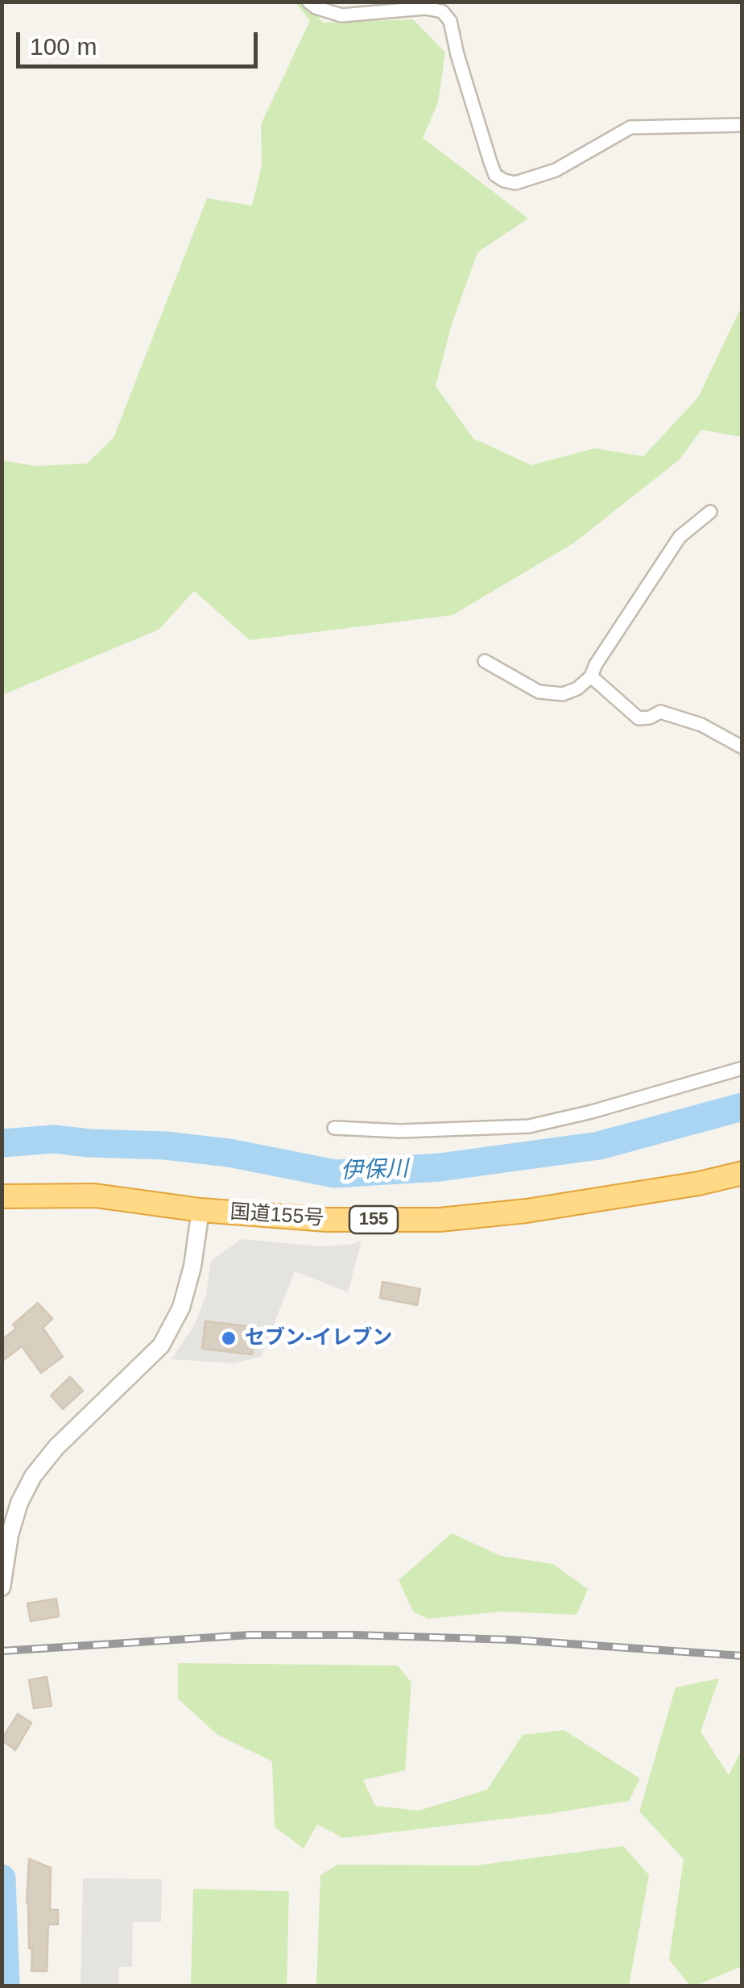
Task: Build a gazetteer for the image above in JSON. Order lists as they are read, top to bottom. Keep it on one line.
{"streets":{"highway":["国道155号","155"]},"water":["伊保川"],"places":["セブン-イレブン"],"scale_bar":"100 m"}
